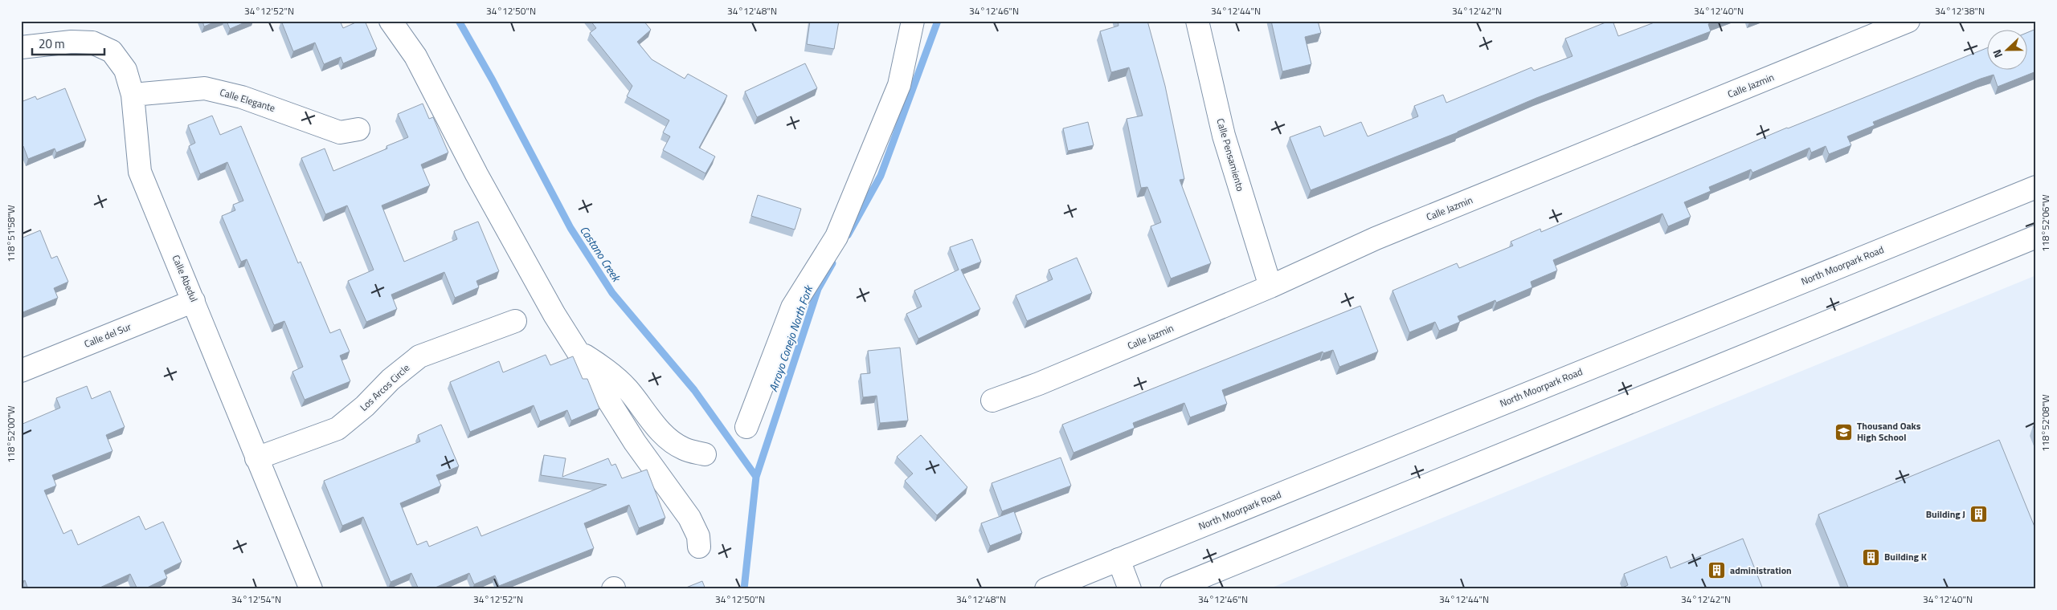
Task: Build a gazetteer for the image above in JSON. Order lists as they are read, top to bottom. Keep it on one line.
{"streets":{"street":["Calle Jazmin","Calle Elegante","Calle Pensamiento","North Moorpark Road","Calle Abedul","Calle del Sur","Los Arcos Circle"]},"crossings":[["Calle Jazmin","Calle Pensamiento"],["Calle Elegante","Calle Abedul"],["Calle Abedul","Calle del Sur"],["Calle Abedul","Los Arcos Circle"]],"water":["Castano Creek","Arroyo Conejo North Fork"],"places":{"school or university":["Thousand Oaks High School"],"building":["Building J","Building K","administration"]},"scale_bar":"20 m","north":"left","coordinates":["34°12'52\"N","34°12'50\"N","34°12'48\"N","34°12'46\"N","34°12'44\"N","34°12'42\"N","34°12'40\"N","34°12'38\"N","118°52'06\"W","118°51'58\"W","118°52'08\"W","118°52'00\"W","34°12'54\"N"]}
